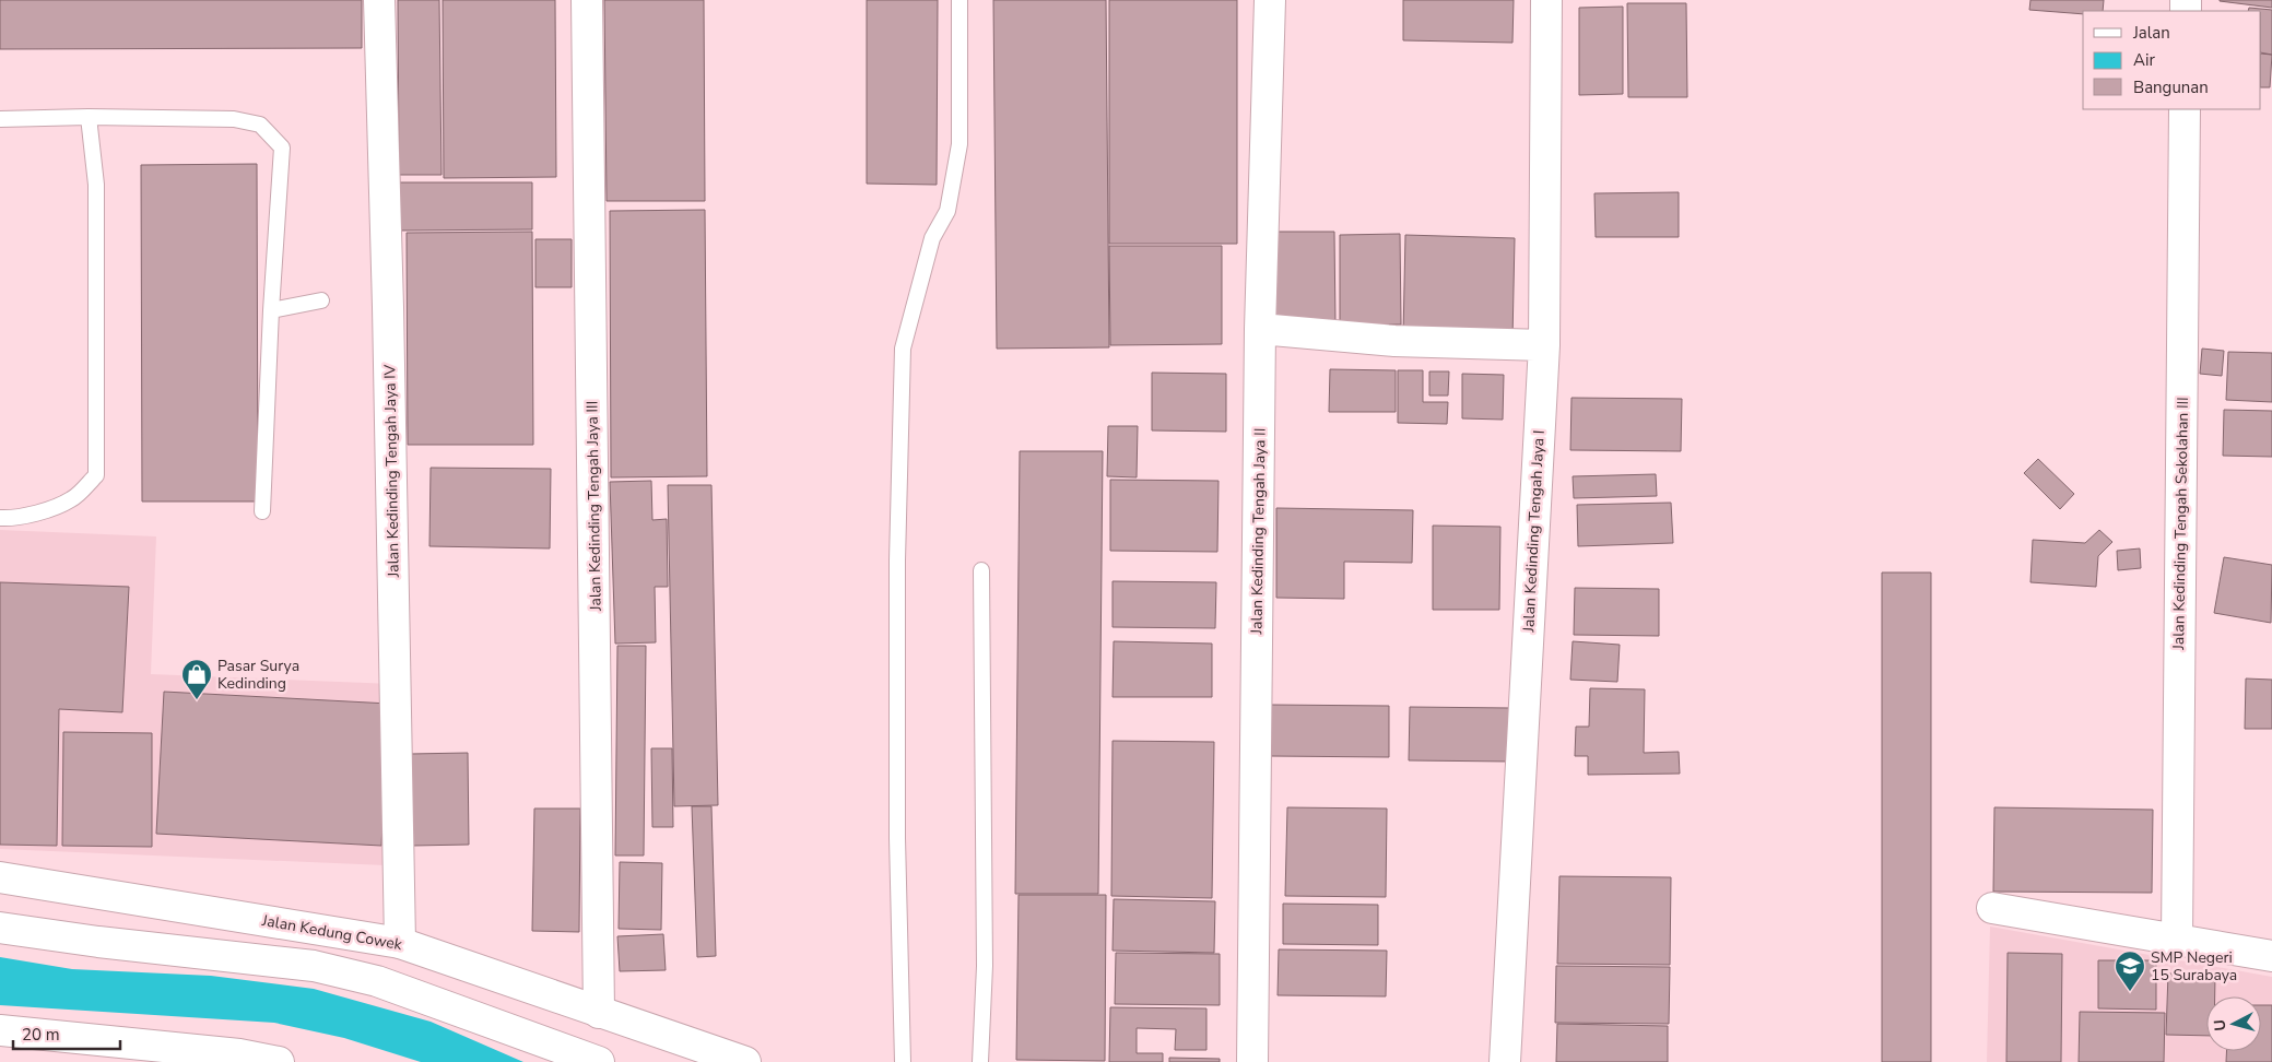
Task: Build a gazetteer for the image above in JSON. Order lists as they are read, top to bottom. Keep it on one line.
{"streets":{"main road":["Jalan Kedinding Tengah Jaya IV","Jalan Kedinding Tengah Jaya III","Jalan Kedinding Tengah Sekolahan III","Jalan Kedinding Tengah Jaya II","Jalan Kedinding Tengah Jaya I","Jalan Kedung Cowek"]},"crossings":[["Jalan Kedinding Tengah Jaya IV","Jalan Kedung Cowek"],["Jalan Kedinding Tengah Jaya III","Jalan Kedung Cowek"]],"places":{"shop":["Pasar Surya Kedinding"],"school or university":["SMP Negeri 15 Surabaya"]},"legend":["Jalan","Air","Bangunan"],"scale_bar":"20 m","north":"left"}
